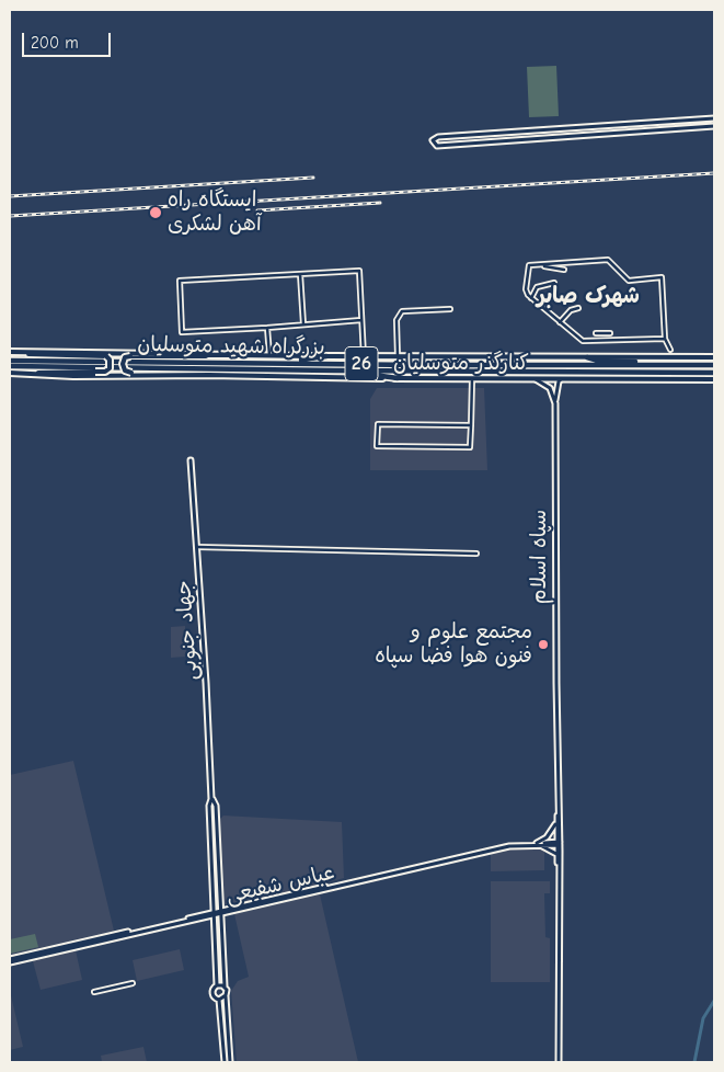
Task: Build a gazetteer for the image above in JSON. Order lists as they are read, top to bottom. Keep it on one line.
{"streets":{"highway":["بزرگراه شهید متوسلیان","26"],"main road":["کنارگذر متوسلیان"],"street":["سپاه اسلام","جهاد جنوبی","عباس شفیعی"]},"crossings":[["کنارگذر متوسلیان","سپاه اسلام"],["سپاه اسلام","عباس شفیعی"],["جهاد جنوبی","عباس شفیعی"]],"districts":["شهرک صابر"],"places":["ایستگاه راه آهن لشکری","مجتمع علوم و فنون هوا فضا سپاه"],"scale_bar":"200 m"}
